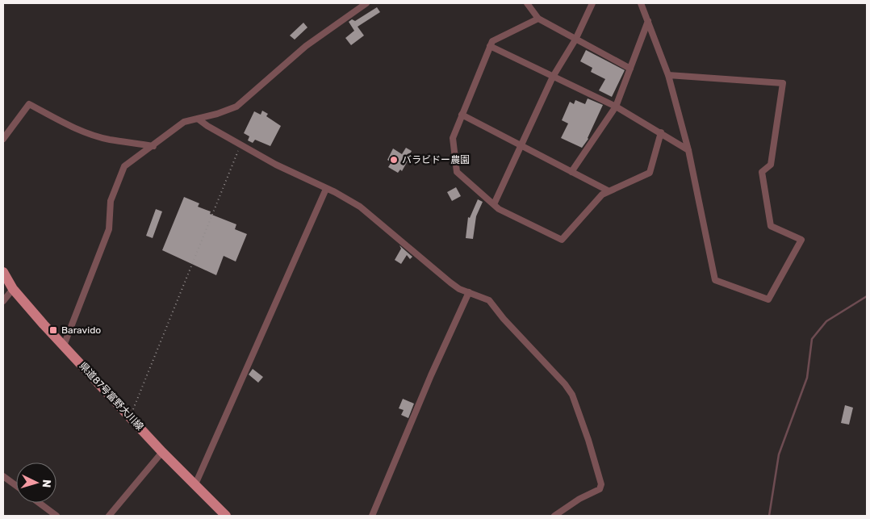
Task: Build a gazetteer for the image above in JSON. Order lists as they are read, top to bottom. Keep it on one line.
{"streets":{"main road":["県道87号富野大川線"]},"places":{"other":["バラビドー農園"],"transit":["Baravido"]},"north":"right"}
